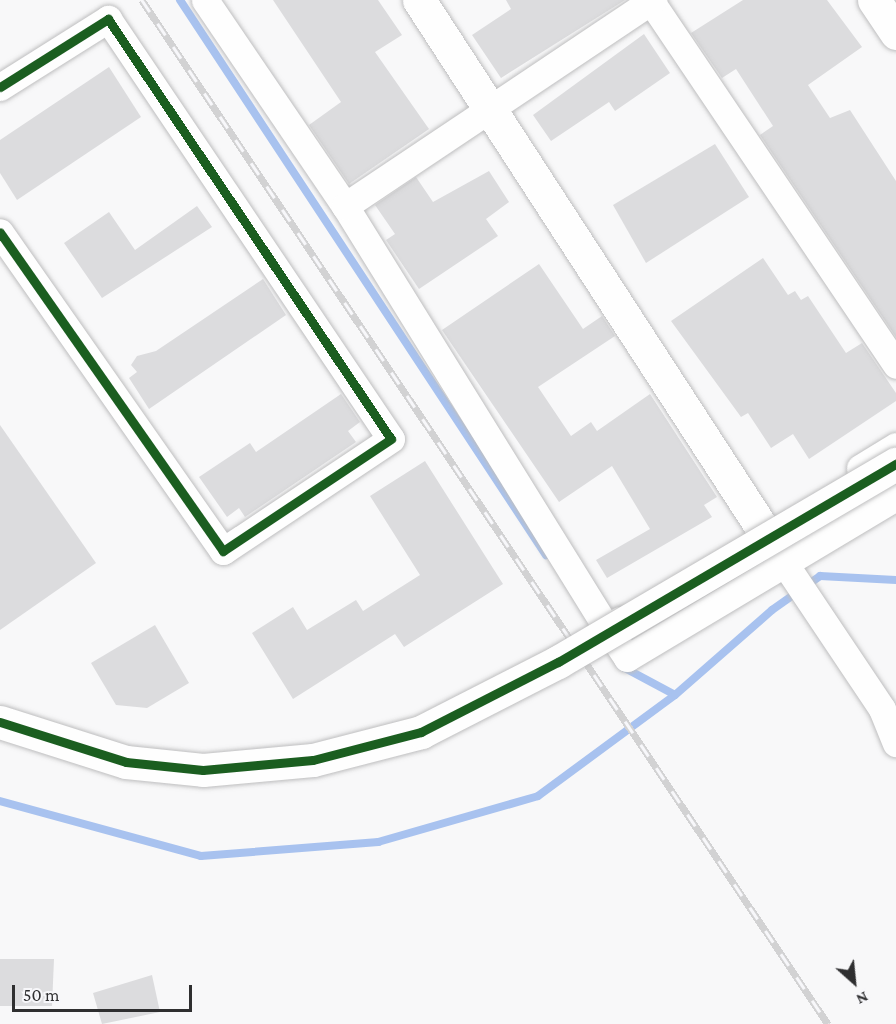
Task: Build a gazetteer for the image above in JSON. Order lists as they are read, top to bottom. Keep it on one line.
{"scale_bar":"50 m","north":"bottom right"}
